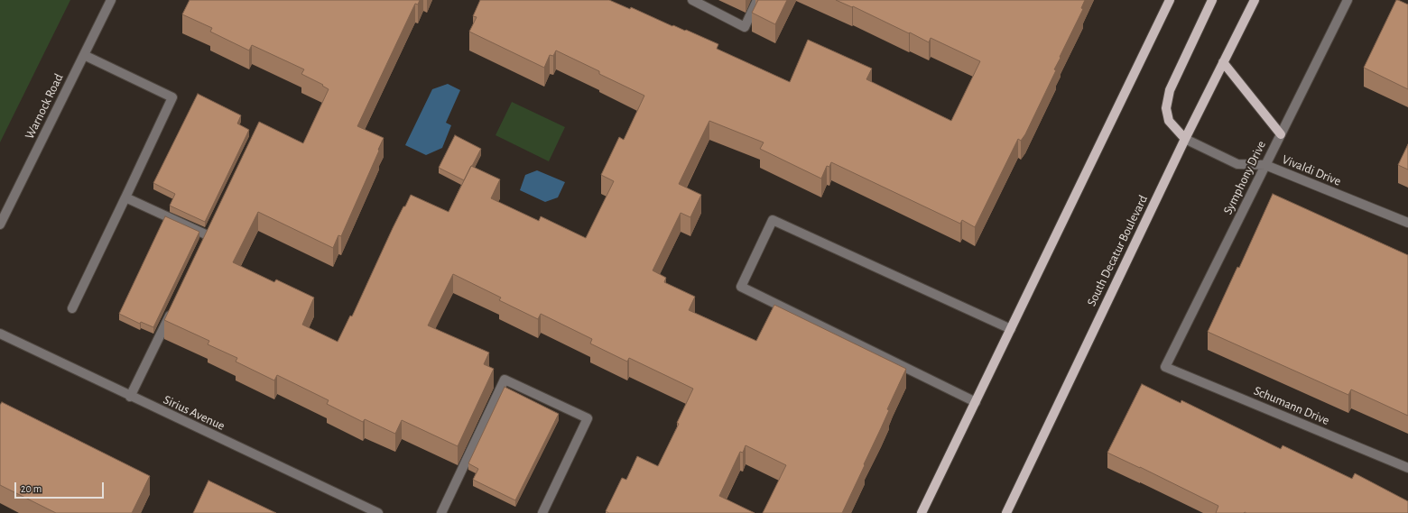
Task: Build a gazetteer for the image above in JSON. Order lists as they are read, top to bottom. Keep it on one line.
{"streets":{"main road":["South Decatur Boulevard"],"street":["Warnock Road","Vivaldi Drive","Symphony Drive","Schumann Drive","Sirius Avenue"]},"crossings":[["Vivaldi Drive","Symphony Drive"],["Vivaldi Drive","South Decatur Boulevard"],["Symphony Drive","Schumann Drive"]],"scale_bar":"20 m"}
